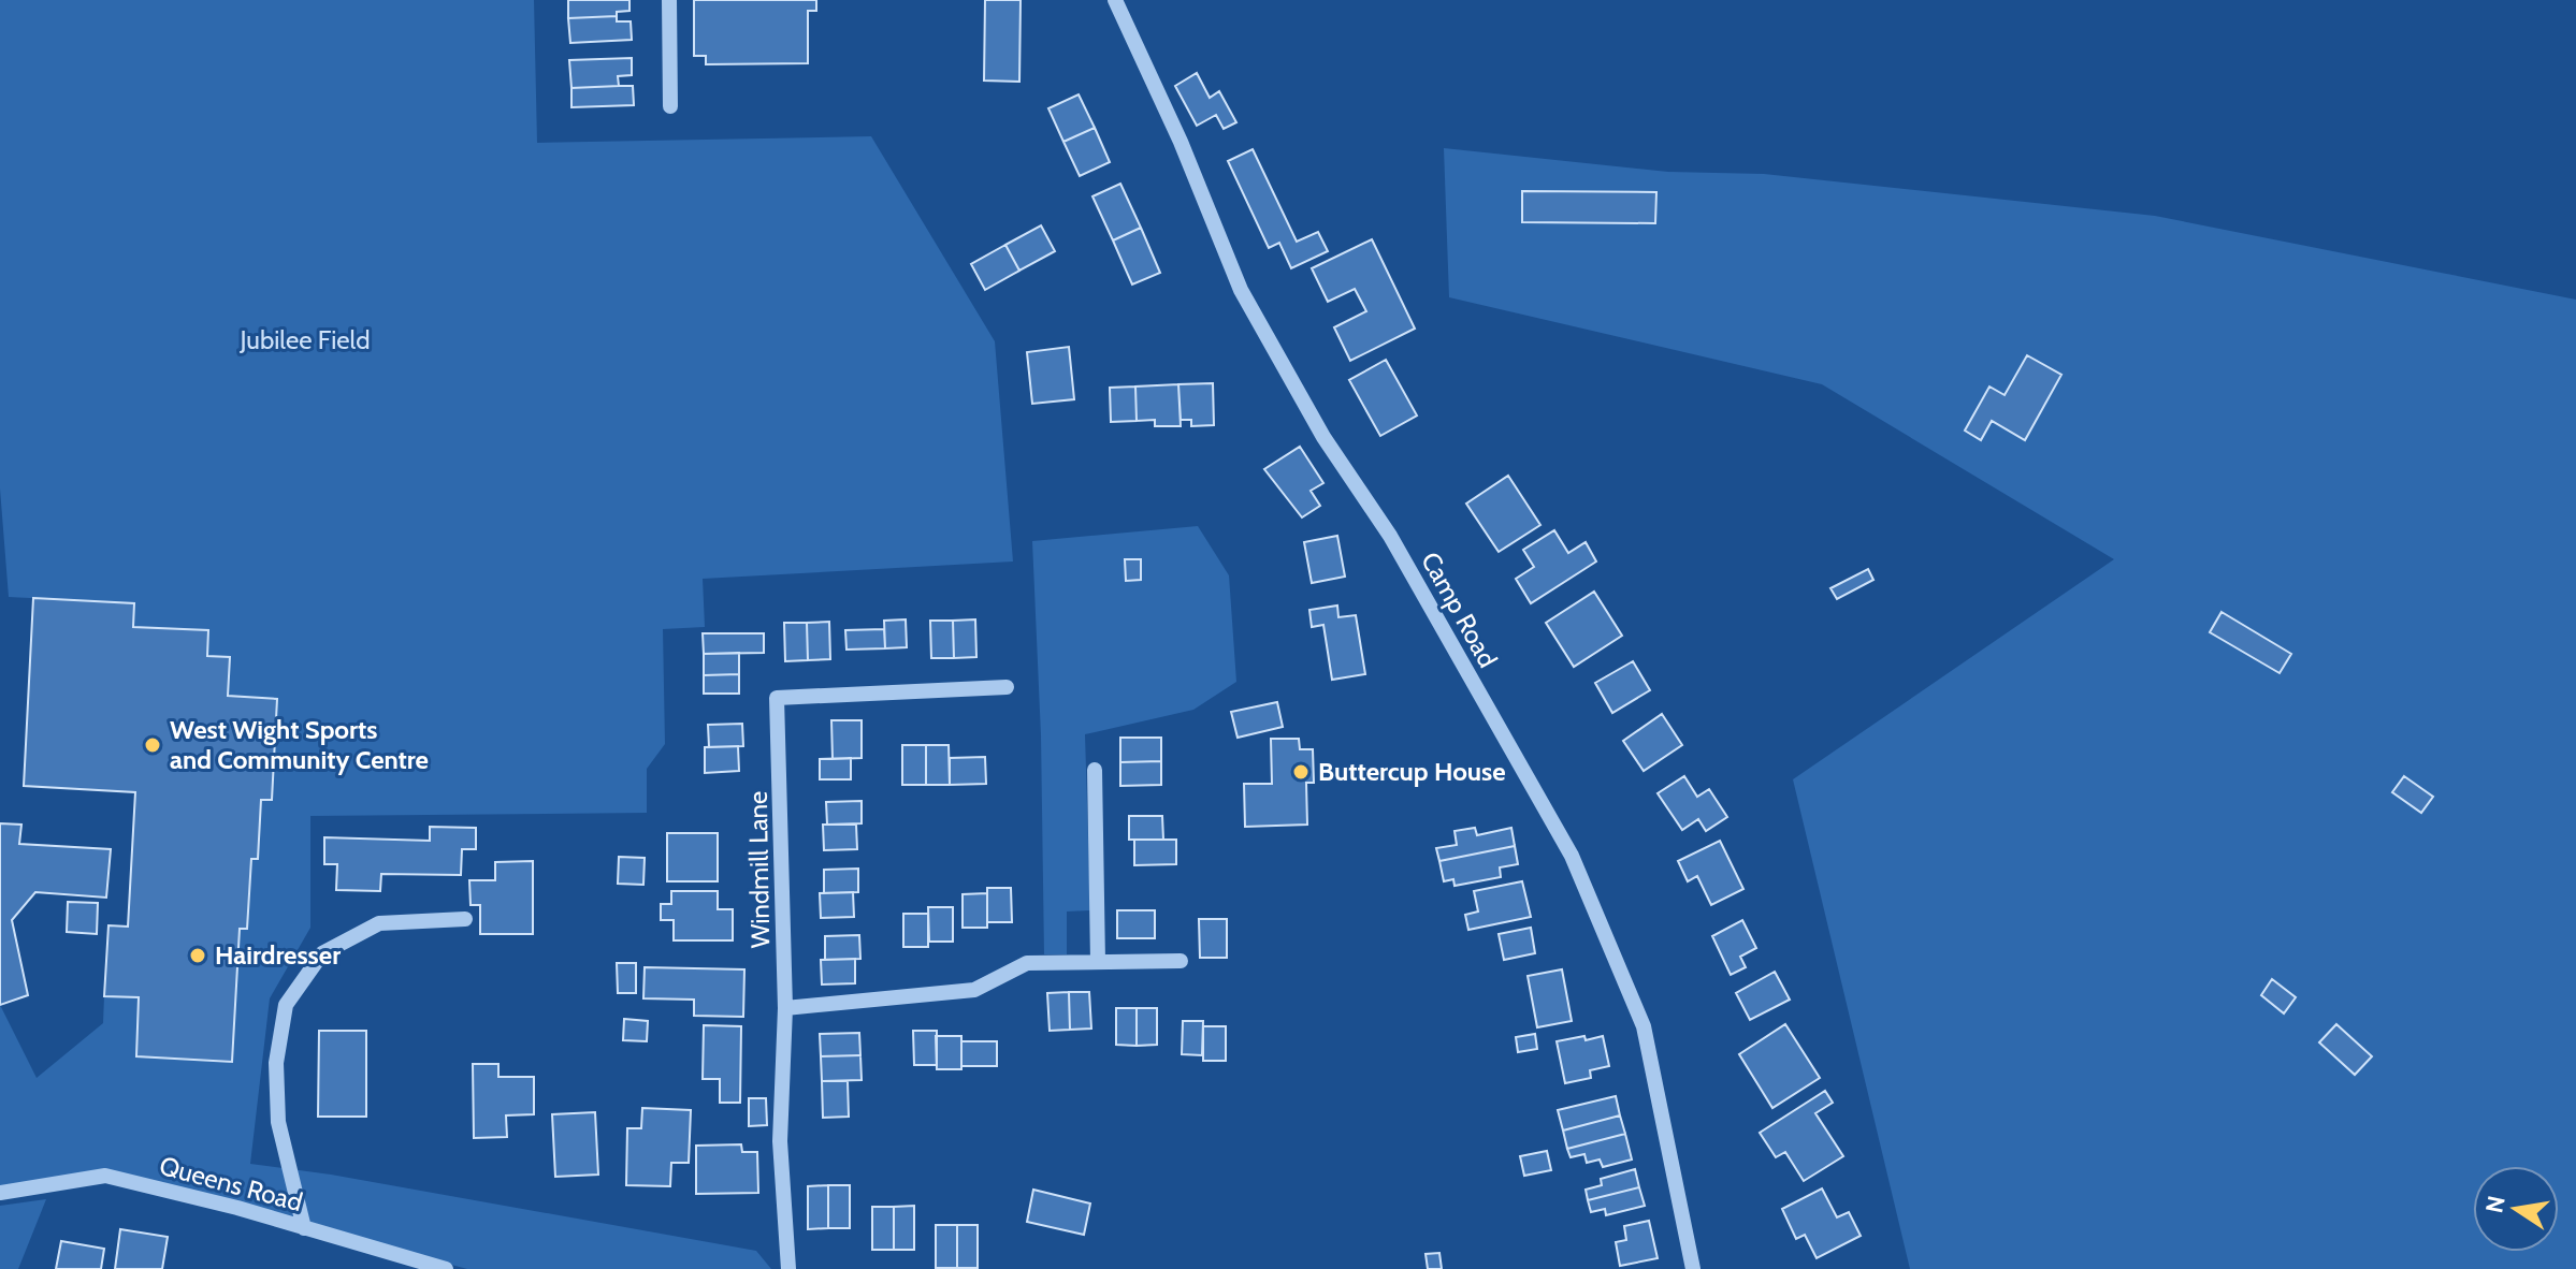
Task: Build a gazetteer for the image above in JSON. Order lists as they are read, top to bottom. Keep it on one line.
{"streets":{"street":["Camp Road","Windmill Lane","Queens Road"]},"parks":["Jubilee Field"],"places":["West Wight Sports and Community Centre","Buttercup House","Hairdresser"],"north":"left"}
